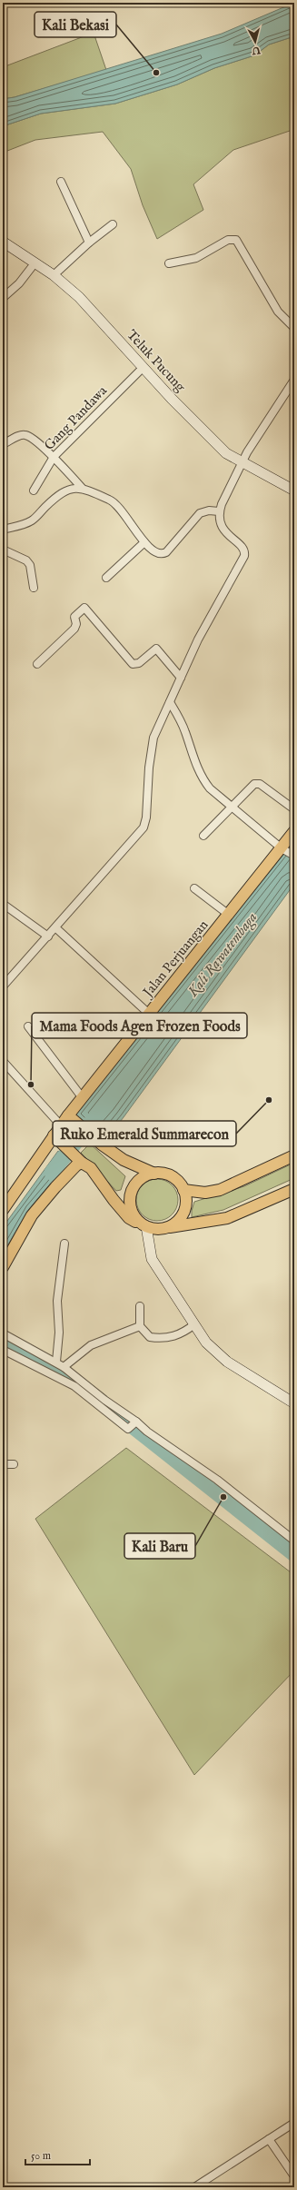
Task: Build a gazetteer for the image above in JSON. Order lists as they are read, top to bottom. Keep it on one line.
{"streets":{"main road":["Jalan Perjuangan"],"street":["Teluk Pucung","Gang Pandawa"]},"crossings":[["Teluk Pucung","Gang Pandawa"]],"water":["Kali Rawatembaga"],"places":["Kali Bekasi","Mama Foods Agen Frozen Foods","Ruko Emerald Summarecon","Kali Baru"],"scale_bar":"50 m","north":"bottom"}
